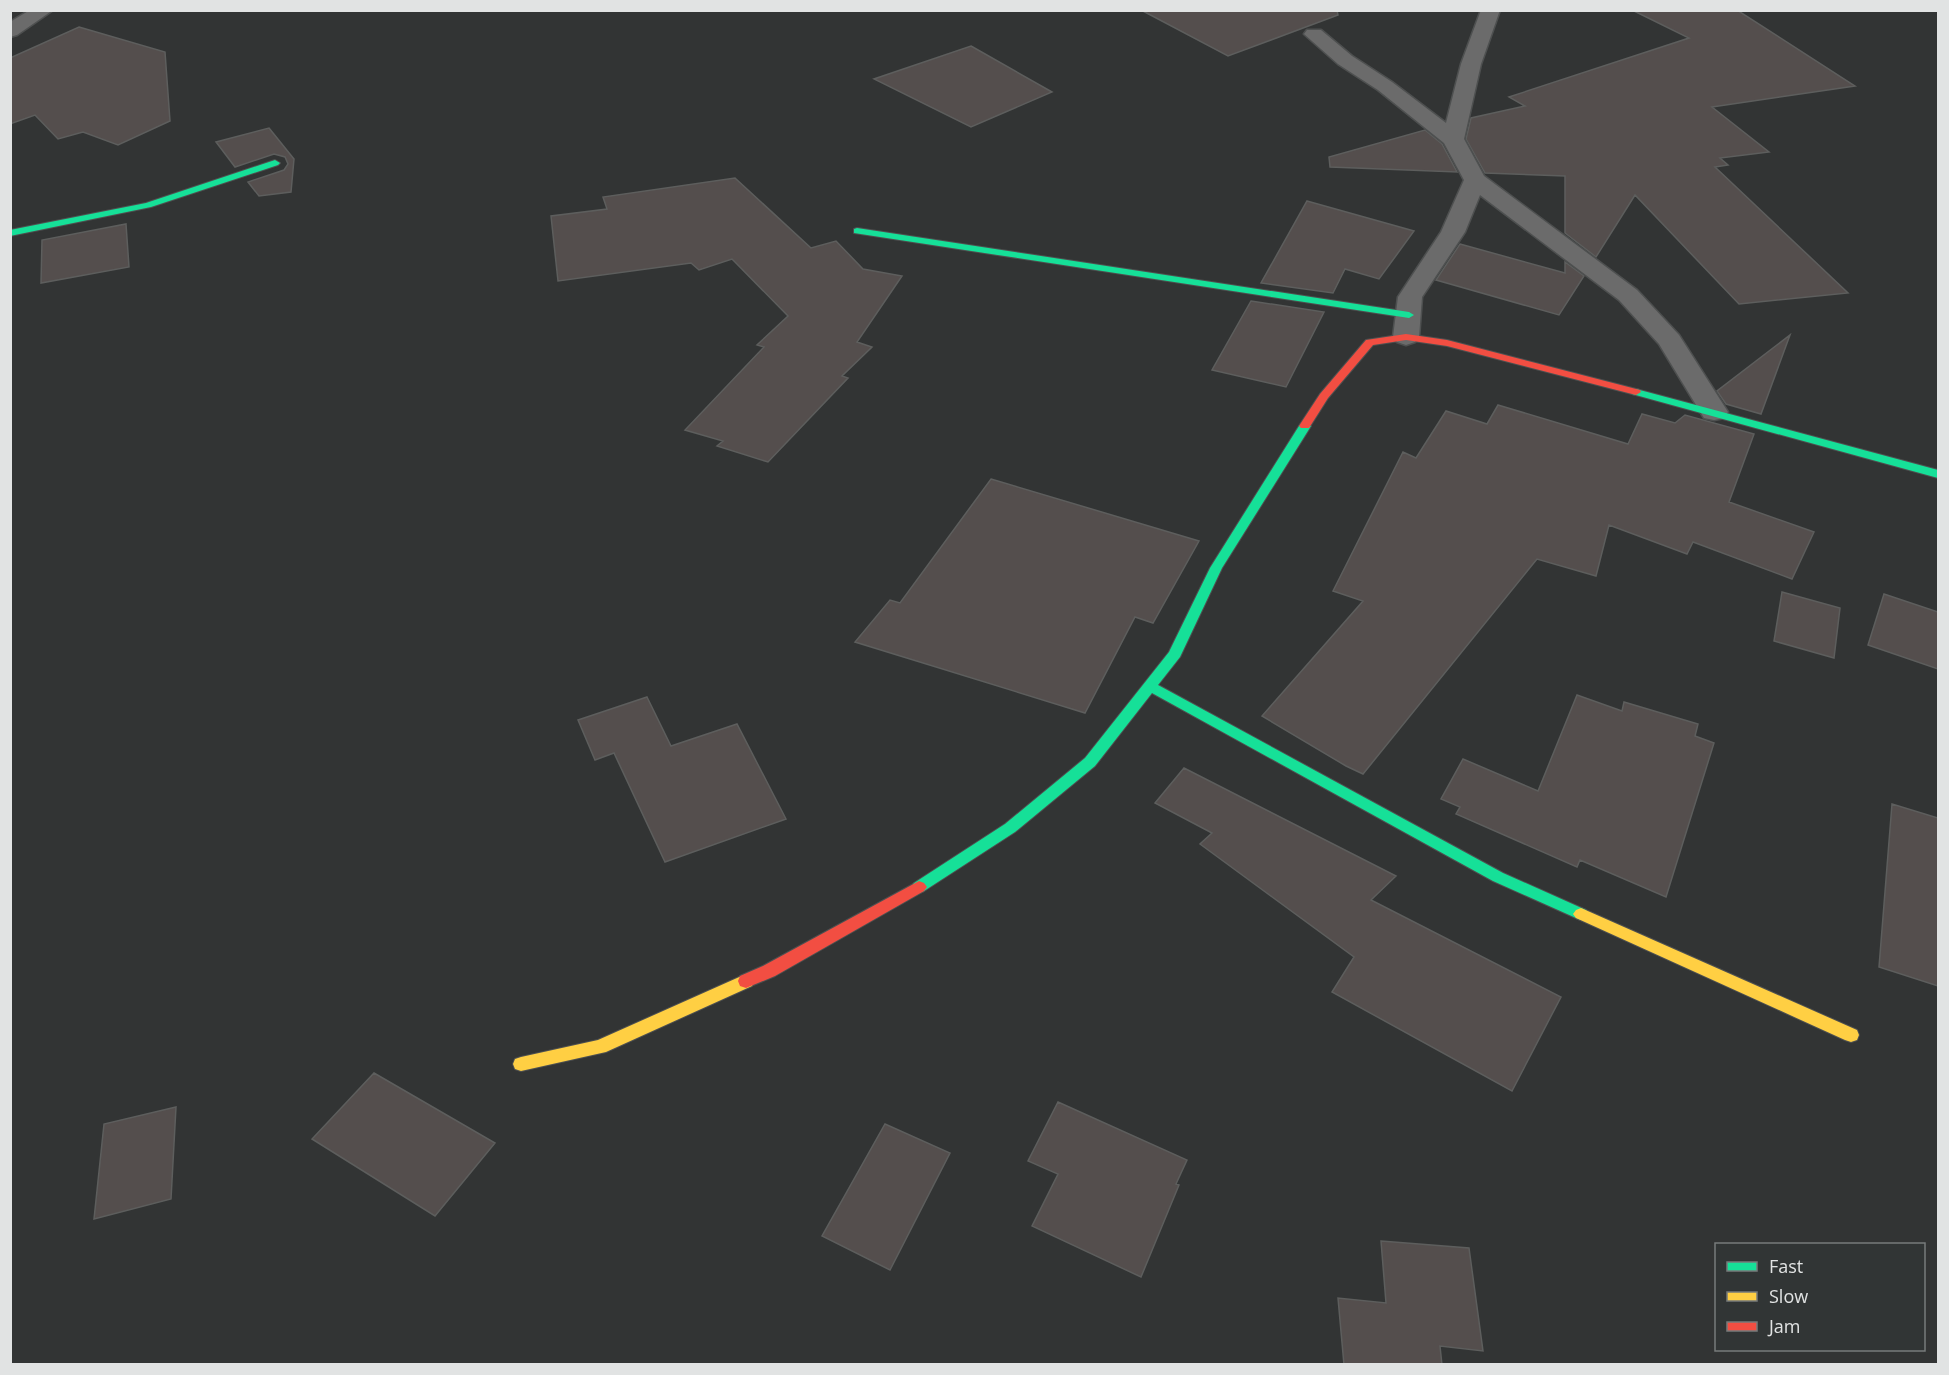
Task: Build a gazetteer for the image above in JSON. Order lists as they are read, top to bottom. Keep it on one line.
{"legend":["Fast","Slow","Jam"]}
